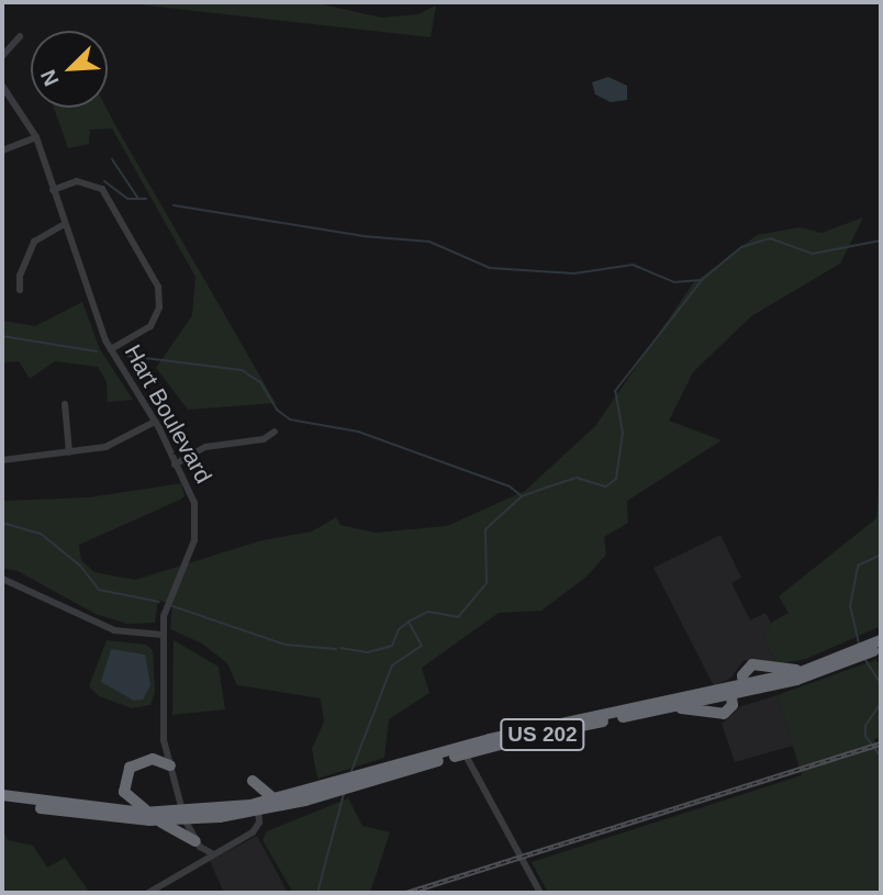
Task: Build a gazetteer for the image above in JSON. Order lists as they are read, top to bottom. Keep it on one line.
{"streets":{"highway":["US 202"],"street":["Hart Boulevard"]},"crossings":[["Hart Boulevard","US 202"]],"north":"bottom left"}
